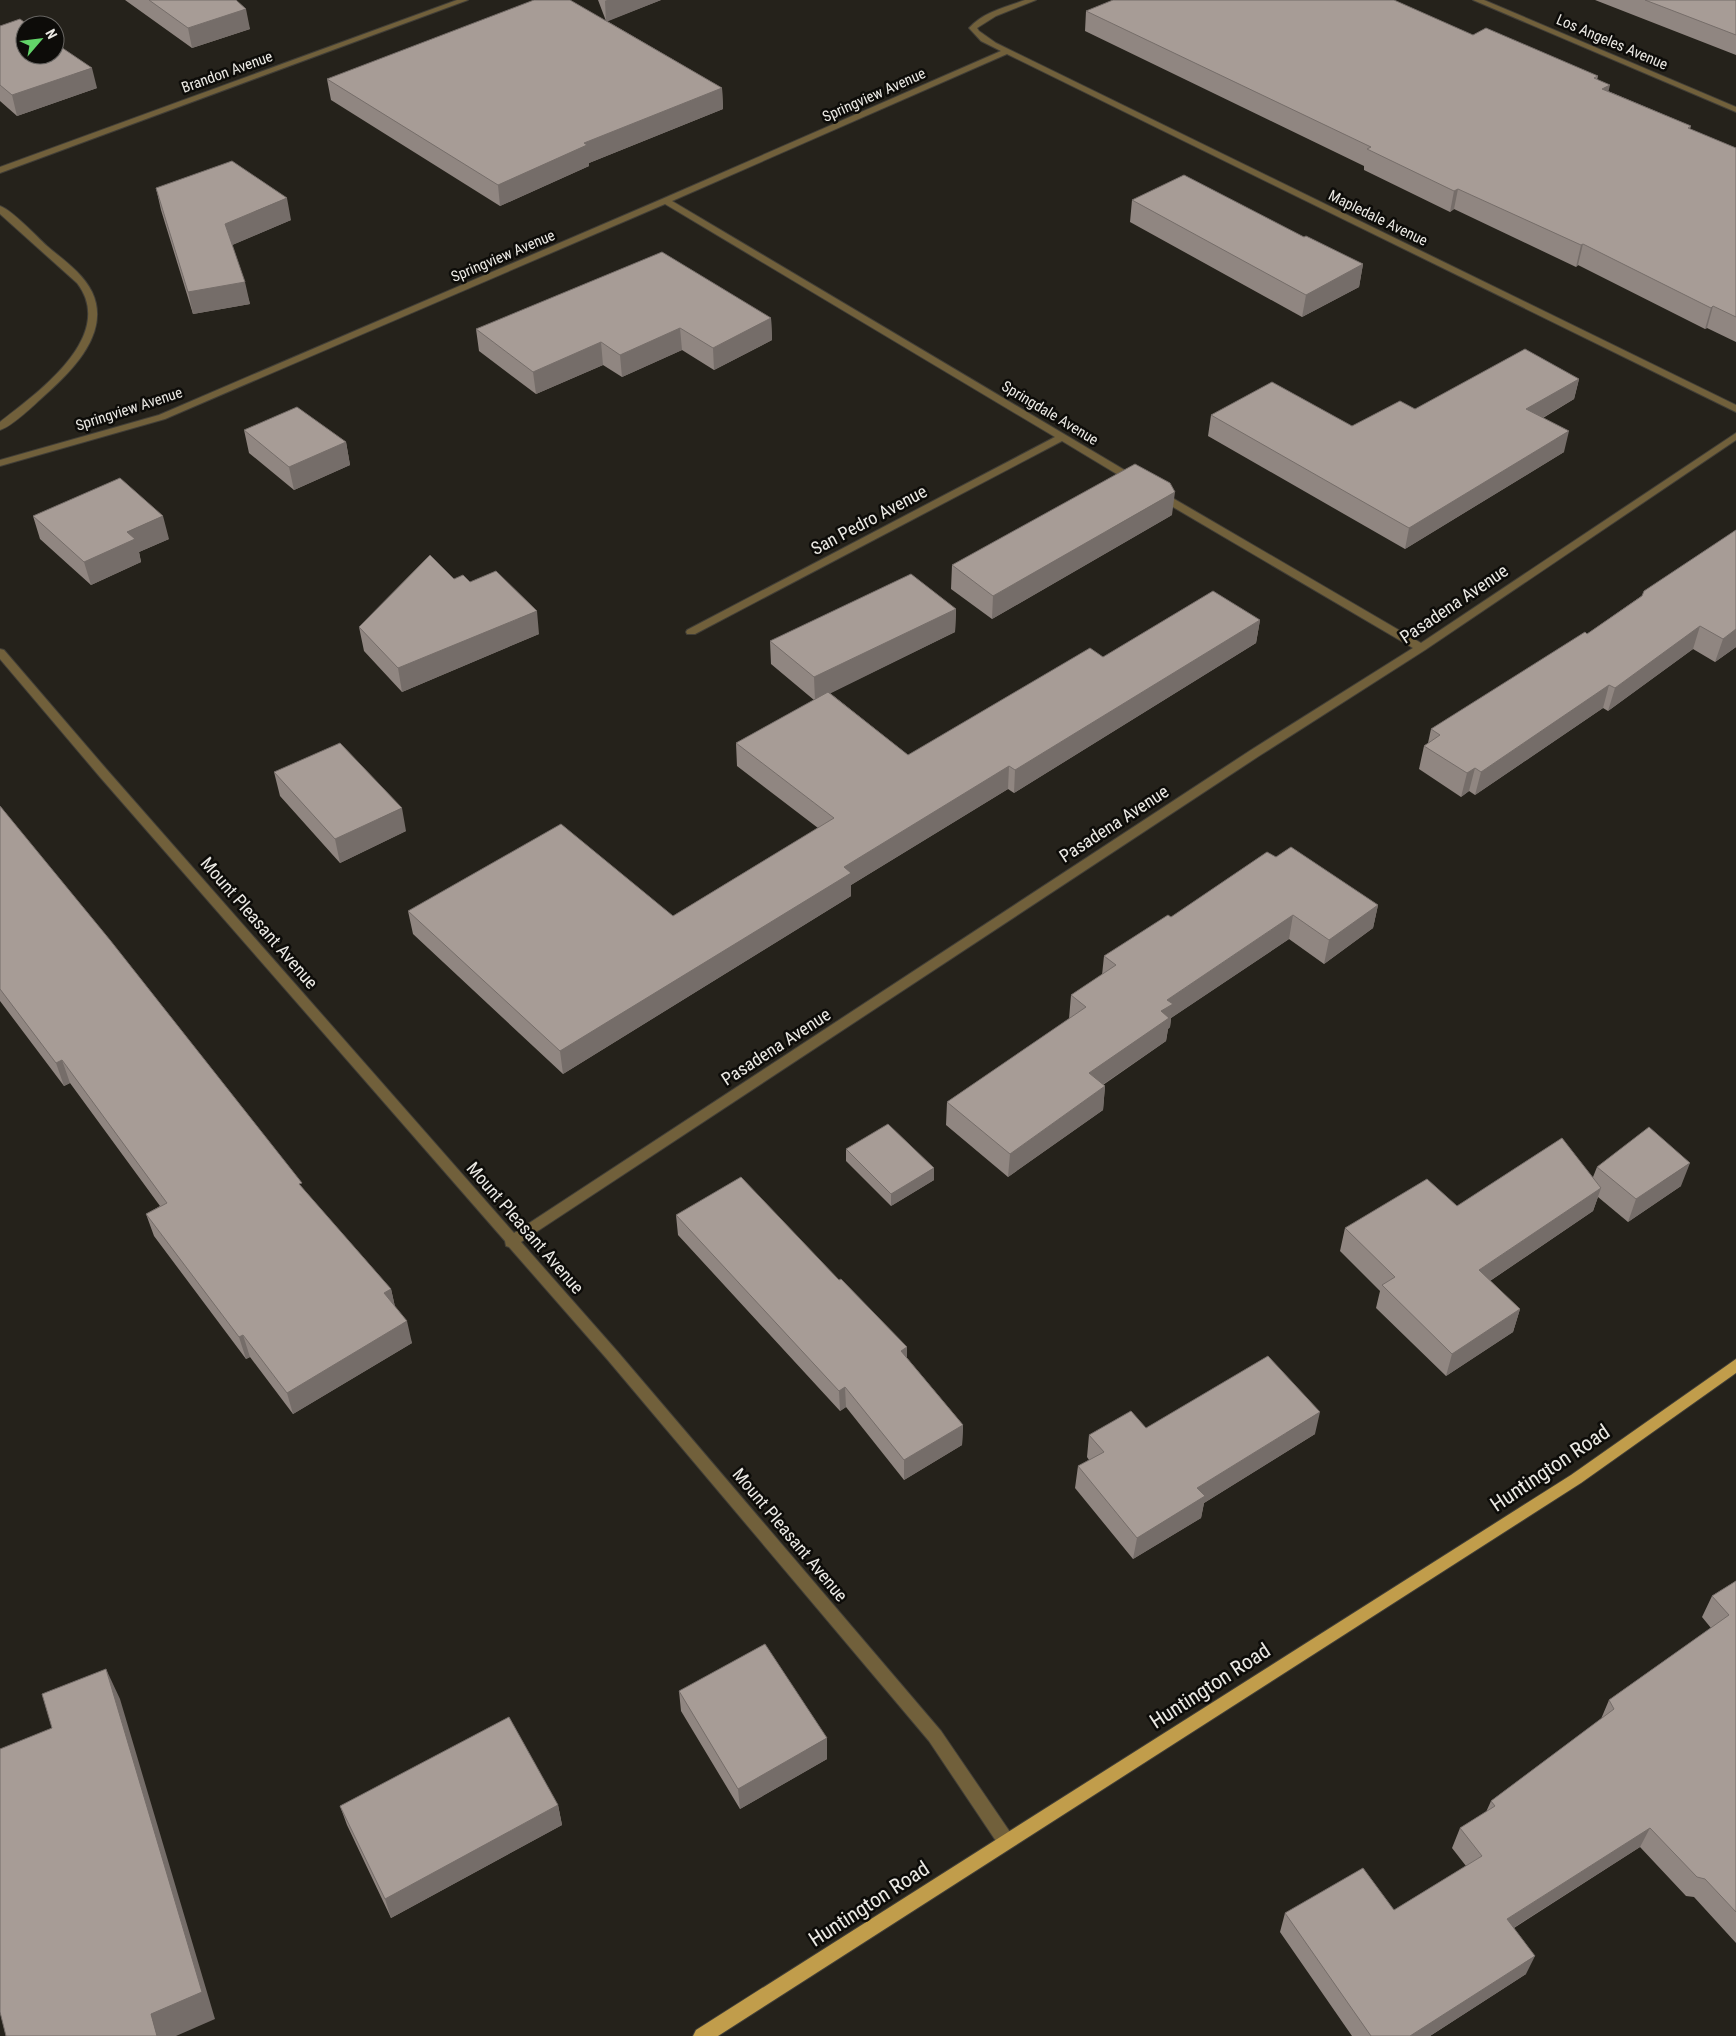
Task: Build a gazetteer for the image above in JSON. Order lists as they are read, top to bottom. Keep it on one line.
{"streets":{"main road":["Huntington Road"],"street":["Los Angeles Avenue","Brandon Avenue","Springview Avenue","Mapledale Avenue","Springdale Avenue","San Pedro Avenue","Pasadena Avenue","Mount Pleasant Avenue"]},"crossings":[["Springview Avenue","Mapledale Avenue"],["Springview Avenue","Springdale Avenue"],["Springdale Avenue","San Pedro Avenue"],["Springdale Avenue","Pasadena Avenue"],["Pasadena Avenue","Mount Pleasant Avenue"],["Mount Pleasant Avenue","Huntington Road"]],"north":"top right"}
